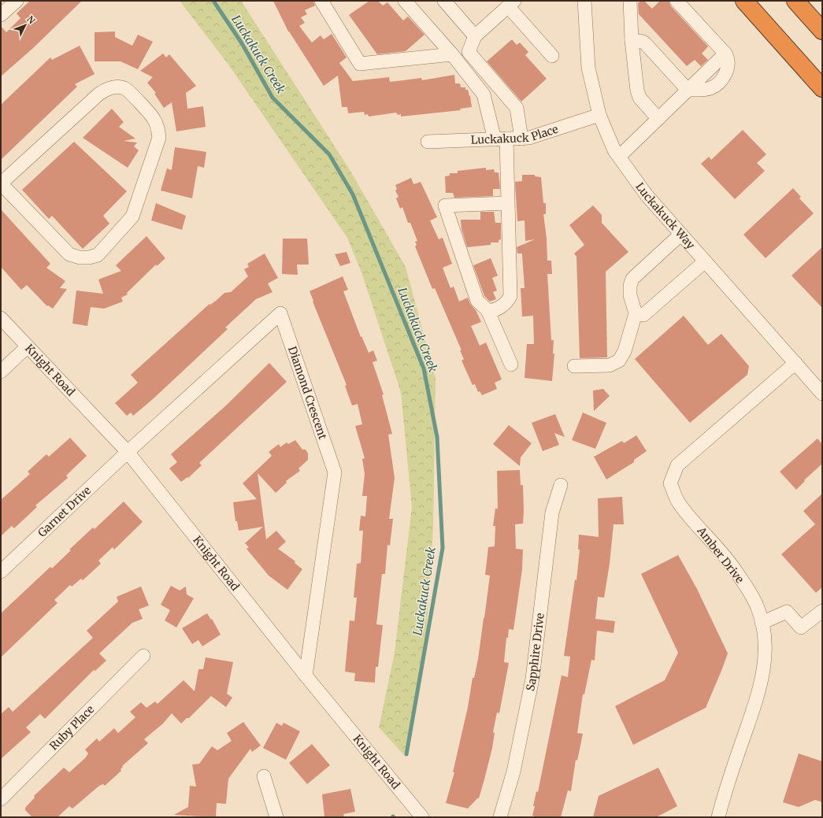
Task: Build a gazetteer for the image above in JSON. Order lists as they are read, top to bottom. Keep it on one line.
{"streets":{"street":["Luckakuck Place","Luckakuck Way","Knight Road","Diamond Crescent","Garnet Drive","Amber Drive","Sapphire Drive","Ruby Place"]},"crossings":[["Luckakuck Place","Luckakuck Way"],["Luckakuck Way","Amber Drive"],["Knight Road","Diamond Crescent"],["Knight Road","Garnet Drive"],["Diamond Crescent","Garnet Drive"]],"water":["Luckakuck Creek"],"north":"top right"}
